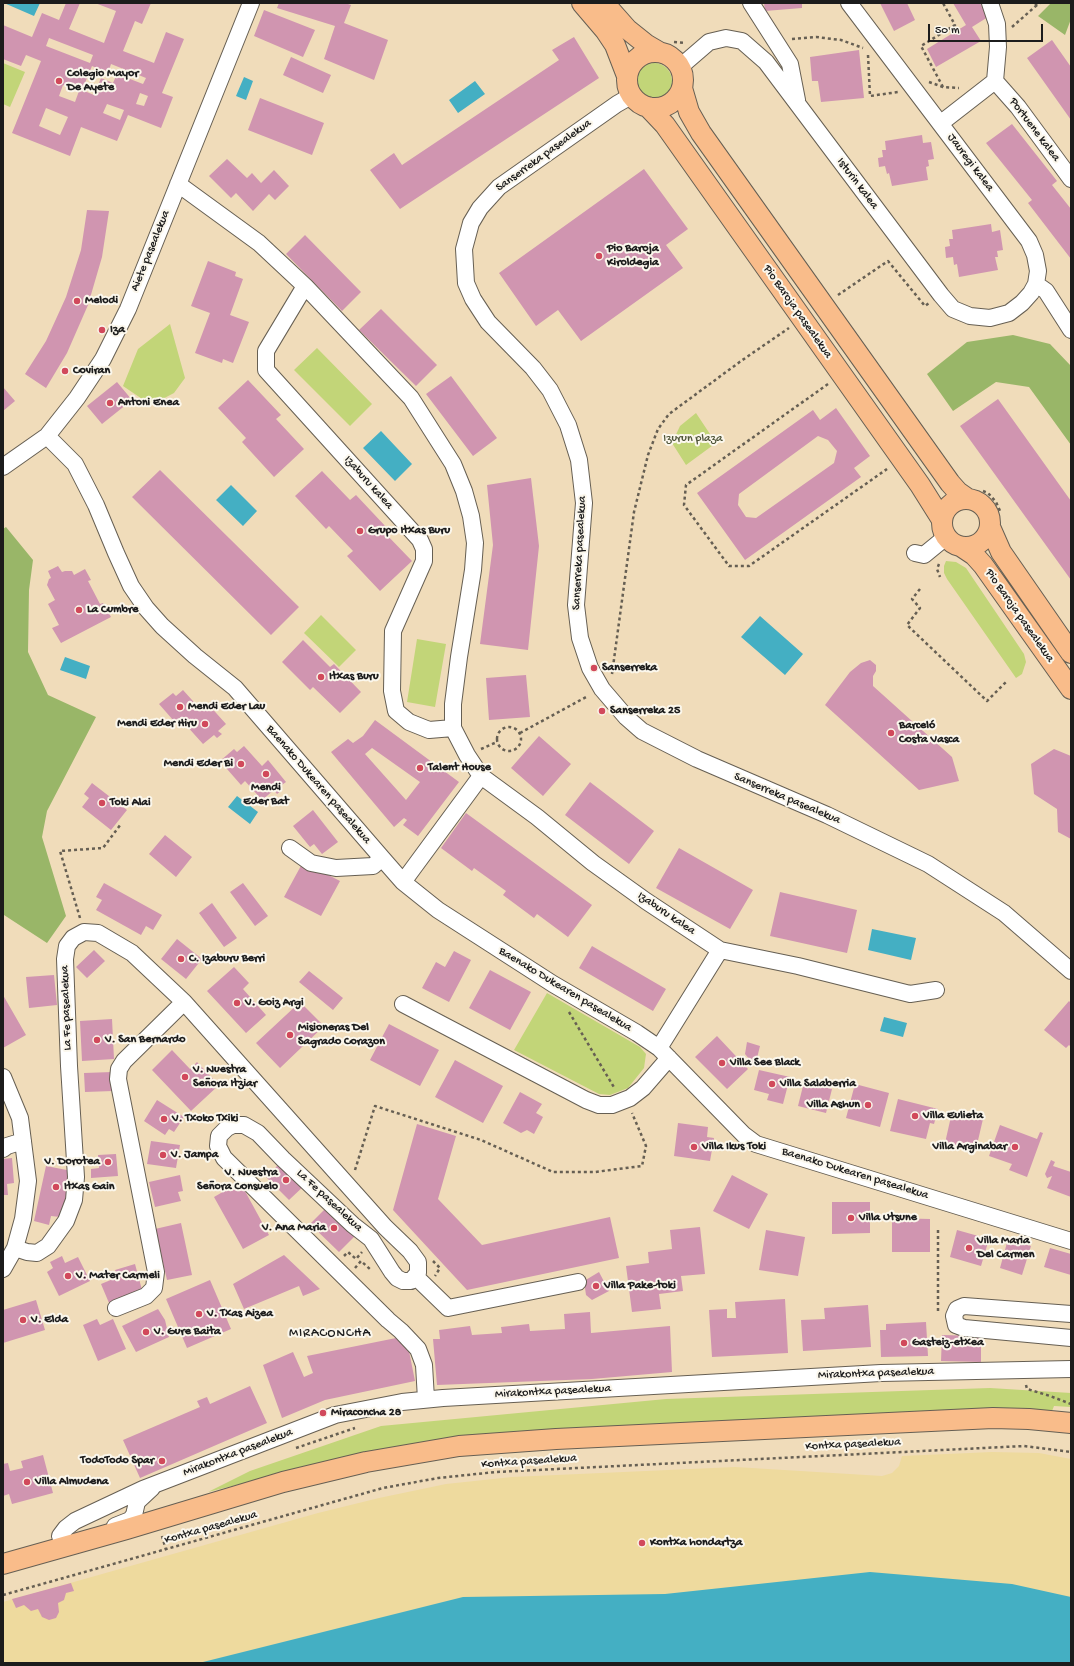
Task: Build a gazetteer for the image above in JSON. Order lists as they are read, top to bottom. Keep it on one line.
{"streets":{"main road":["Pio Baroja pasealekua"],"street":["Portuene kalea","Sanserreka pasealekua","Jauregi kalea","Isturin kalea","Aiete pasealekua","Izaburu kalea","Baenako Dukearen pasealekua","La Fe pasealekua","Mirakontxa pasealekua"],"path":["Kontxa pasealekua"]},"crossings":[["Sanserreka pasealekua","Isturin kalea"],["Sanserreka pasealekua","Pio Baroja pasealekua"],["Jauregi kalea","Isturin kalea"],["Isturin kalea","Pio Baroja pasealekua"],["Aiete pasealekua","Izaburu kalea"],["Aiete pasealekua","Baenako Dukearen pasealekua"],["La Fe pasealekua","Mirakontxa pasealekua"]],"districts":["MIRACONCHA"],"parks":["Izurun plaza"],"places":["Colegio Mayor De Ayete","Pio Baroja Kiroldegia","Melodi","Iza","Coviran","Antoni Enea","Grupo Itxas Buru","La Cumbre","Sanserreka","Itxas Buru","Mendi Eder Lau","Sanserreka 25","Mendi Eder Hiru","Barceló Costa Vasca","Mendi Eder Bi","Talent House","Mendi Eder Bat","Toki Alai","C. Izaburu Berri","V. Goiz Argi","Misioneras Del Sagrado Corazon","V. San Bernardo","Villa See Black","V. Nuestra Señora Itziar","Villa Salaberria","Villa Ashun","Villa Eulieta","V. Txoko Txiki","Villa Ikus Toki","Villa Arginabar","V. Jampa","V. Dorotea","V. Nuestra Señora Consuelo","Itxas Gain","Villa Utsune","V. Ana Maria","Villa Maria Del Carmen","V. Mater Carmeli","Villa Pake-toki","V. Txas Aizea","V. Elda","V. Gure Baita","Gasteiz-etxea","Miraconcha 28","TodoTodo Spar","Villa Almudena","Kontxa hondartza"],"scale_bar":"50 m"}
